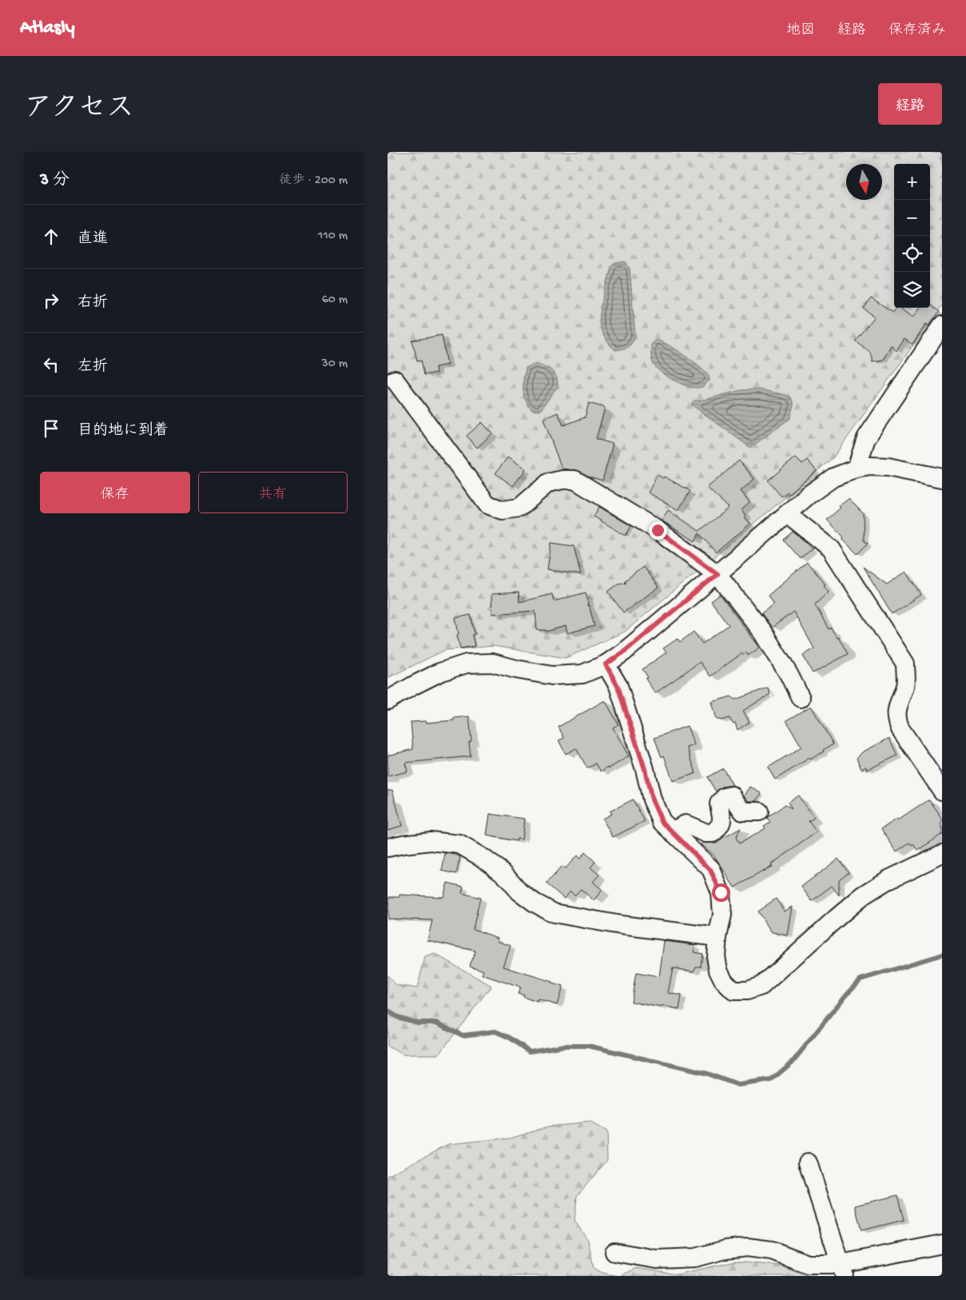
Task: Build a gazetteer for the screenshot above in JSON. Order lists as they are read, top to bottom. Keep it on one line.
{"north":"bottom","page":{"header":"Atlasly","nav":["地図","経路","保存済み"],"title":"アクセス","buttons":["経路",["保存","共有"]],"heading":["3 分","徒歩 · 200 m"],"map_buttons":["+","−"],"list":[["直進","110 m"],["右折","60 m"],["左折","30 m"],"目的地に到着"]}}
